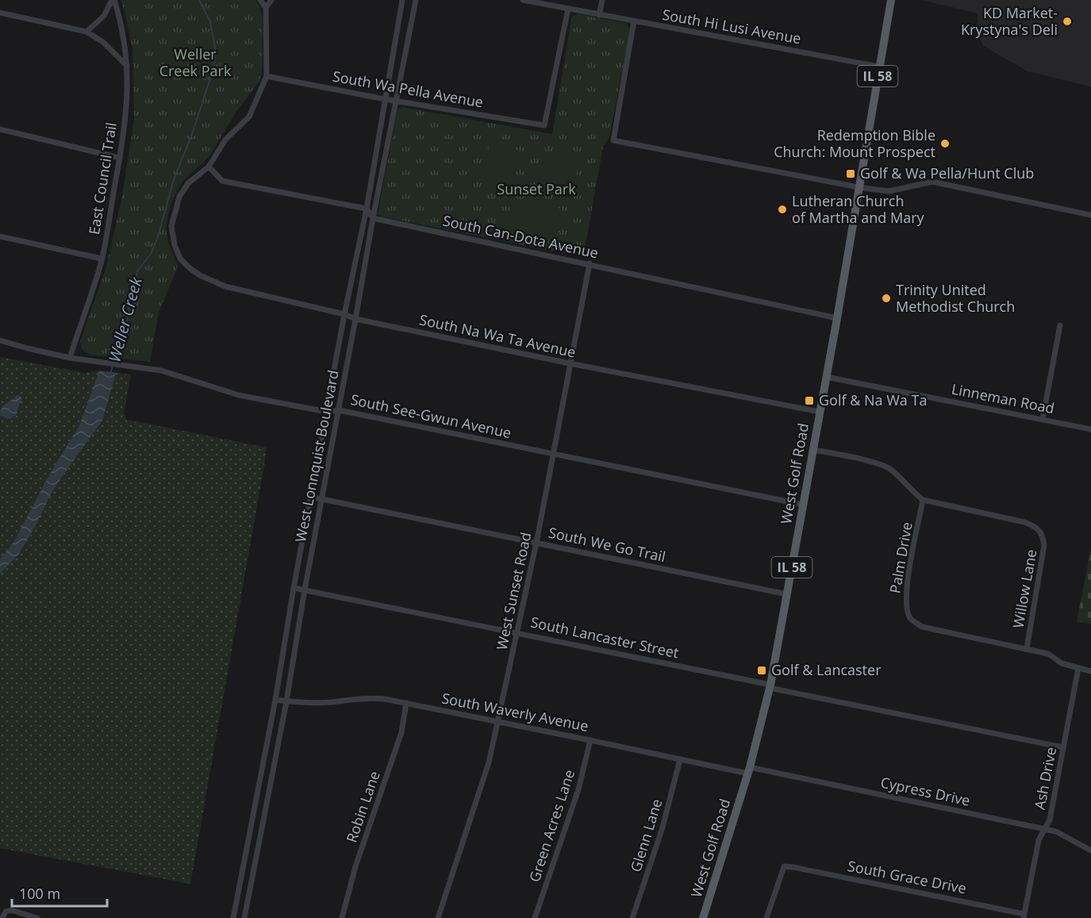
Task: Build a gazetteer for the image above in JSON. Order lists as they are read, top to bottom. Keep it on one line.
{"streets":{"main road":["IL 58","West Golf Road"],"street":["South Hi Lusi Avenue","South Wa Pella Avenue","East Council Trail","South Can-Dota Avenue","South Na Wa Ta Avenue","Linneman Road","South See-Gwun Avenue","West Lonnquist Boulevard","South We Go Trail","Palm Drive","Willow Lane","West Sunset Road","South Lancaster Street","South Waverly Avenue","Ash Drive","Cypress Drive","Robin Lane","Green Acres Lane","Glenn Lane","South Grace Drive"]},"crossings":[["South Hi Lusi Avenue","South Wa Pella Avenue"],["South Hi Lusi Avenue","West Golf Road"],["South Wa Pella Avenue","West Lonnquist Boulevard"],["East Council Trail","South See-Gwun Avenue"],["South Can-Dota Avenue","West Lonnquist Boulevard"],["South Can-Dota Avenue","West Golf Road"],["South Can-Dota Avenue","West Sunset Road"],["South Na Wa Ta Avenue","West Lonnquist Boulevard"],["South Na Wa Ta Avenue","West Golf Road"],["South Na Wa Ta Avenue","West Sunset Road"],["Linneman Road","West Golf Road"],["South See-Gwun Avenue","West Lonnquist Boulevard"],["South See-Gwun Avenue","West Golf Road"],["South See-Gwun Avenue","West Sunset Road"],["West Lonnquist Boulevard","South We Go Trail"],["West Lonnquist Boulevard","South Lancaster Street"],["West Lonnquist Boulevard","South Waverly Avenue"],["West Golf Road","South We Go Trail"],["West Golf Road","South Lancaster Street"],["West Golf Road","South Waverly Avenue"],["West Golf Road","Cypress Drive"],["South We Go Trail","West Sunset Road"],["Palm Drive","Willow Lane"],["West Sunset Road","South Lancaster Street"],["West Sunset Road","South Waverly Avenue"],["South Lancaster Street","Ash Drive"],["South Waverly Avenue","Cypress Drive"],["South Waverly Avenue","Robin Lane"],["South Waverly Avenue","Green Acres Lane"],["South Waverly Avenue","Glenn Lane"],["Ash Drive","Cypress Drive"],["Ash Drive","South Grace Drive"]],"water":["Weller Creek"],"parks":["Weller Creek Park","Sunset Park"],"places":{"other":["KD Market- Krystyna's Deli","Redemption Bible Church: Mount Prospect","Lutheran Church of Martha and Mary","Trinity United Methodist Church"],"transit":["Golf & Wa Pella/Hunt Club","Golf & Na Wa Ta","Golf & Lancaster"]},"scale_bar":"100 m"}
